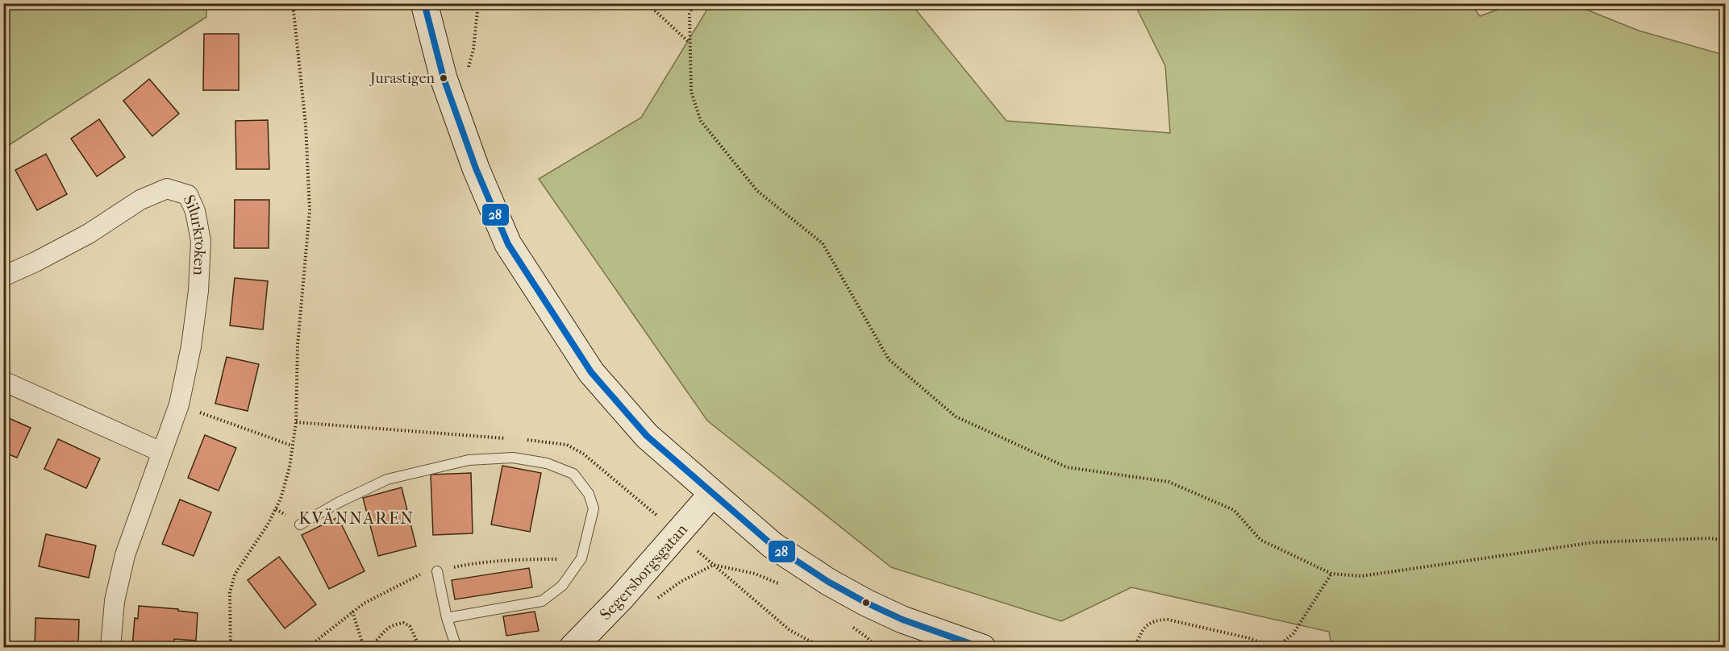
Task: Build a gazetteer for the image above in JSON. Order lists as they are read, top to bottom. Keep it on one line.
{"streets":{"main road":["Segersborgsgatan"],"street":["Silurkroken"]},"districts":["KVÄNNAREN"],"places":["Jurastigen"],"lines":["transit line 28"]}
